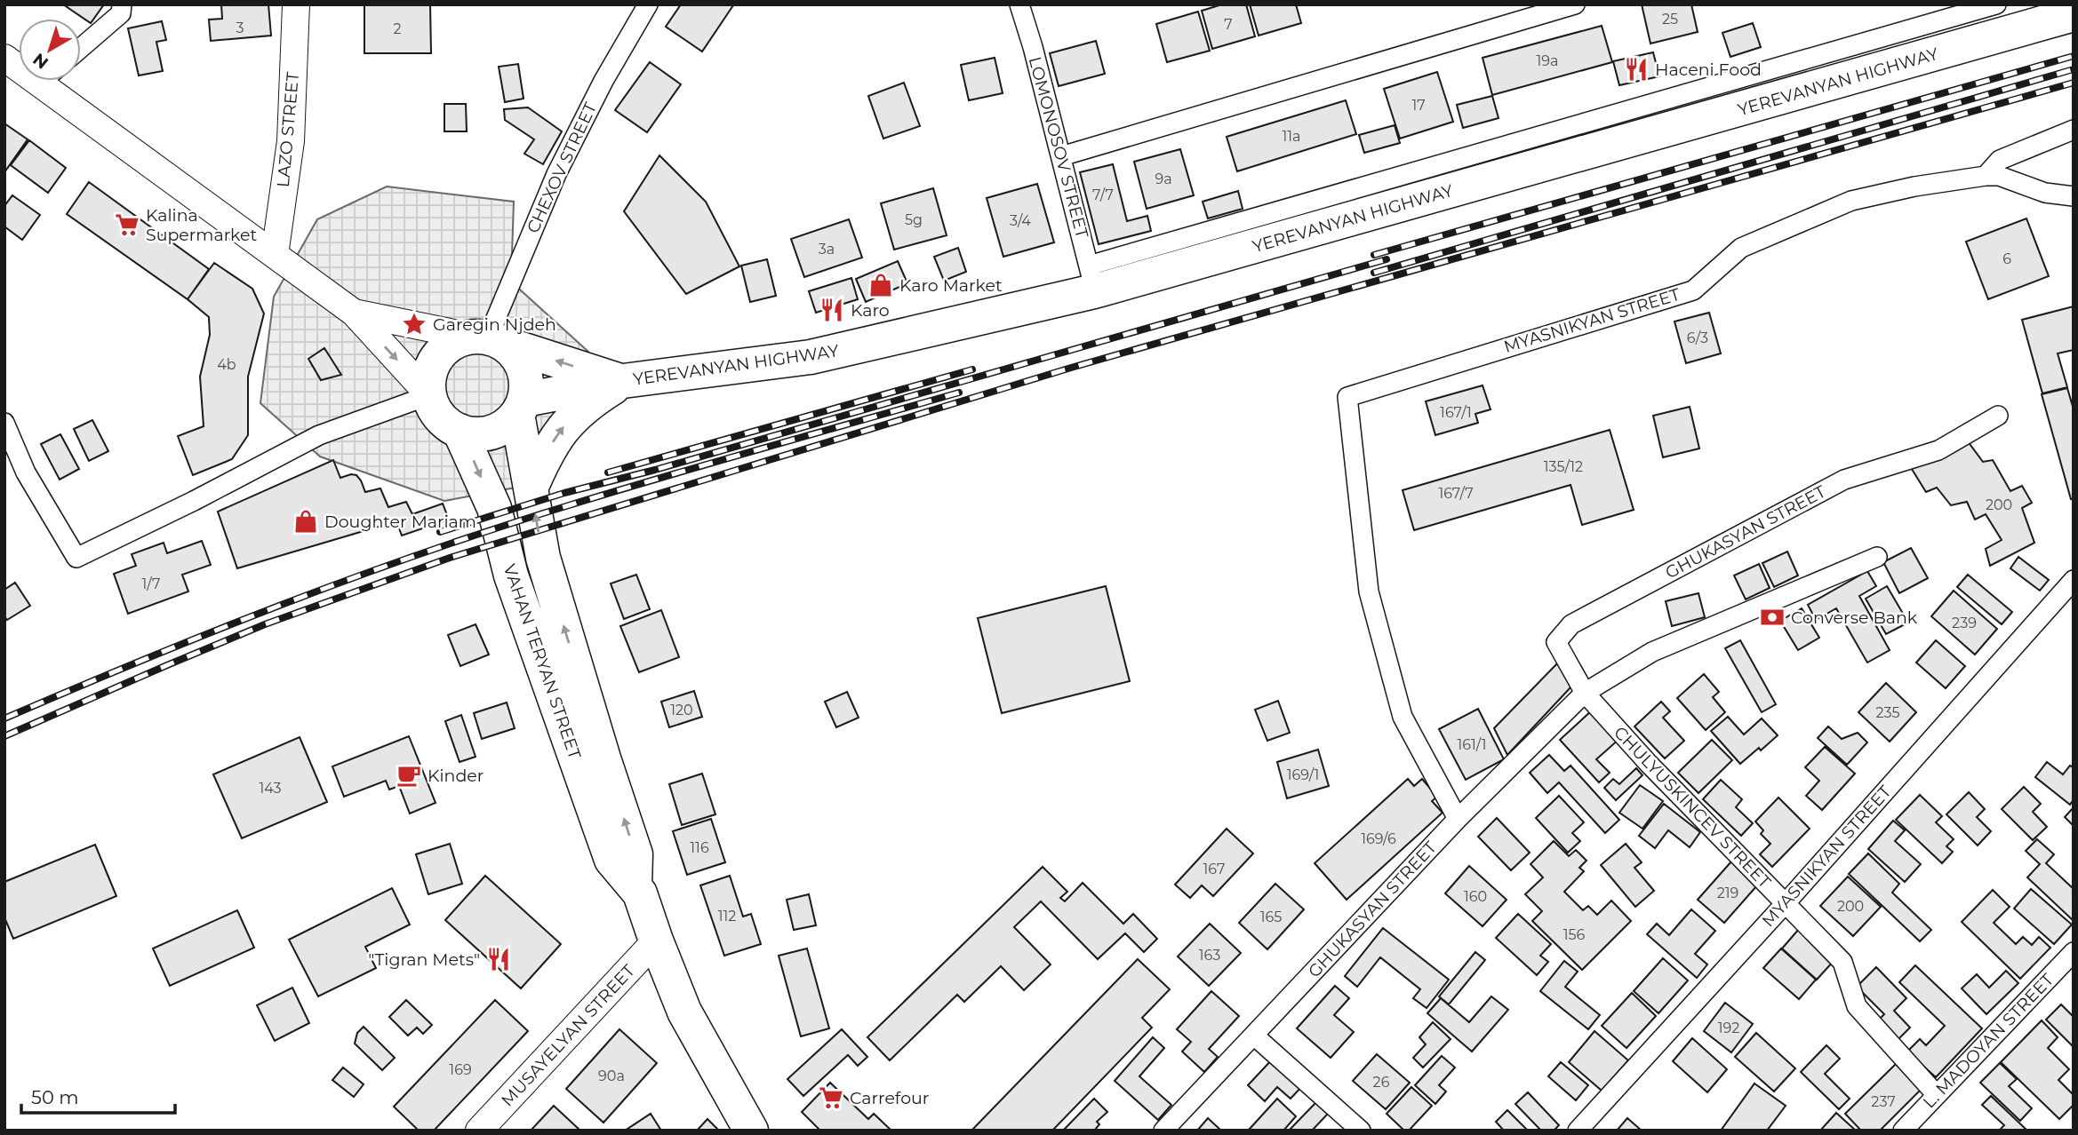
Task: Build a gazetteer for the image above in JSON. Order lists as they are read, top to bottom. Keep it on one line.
{"streets":{"highway":["YEREVANYAN HIGHWAY","VAHAN TERYAN STREET"],"main road":["LAZO STREET","MUSAYELYAN STREET"],"street":["LOMONOSOV STREET","CHEXOV STREET","MYASNIKYAN STREET","GHUKASYAN STREET","CHULYUSKINCEV STREET","L. MADOYAN STREET"]},"crossings":[["YEREVANYAN HIGHWAY","LOMONOSOV STREET"],["YEREVANYAN HIGHWAY","CHEXOV STREET"],["YEREVANYAN HIGHWAY","VAHAN TERYAN STREET"],["CHEXOV STREET","VAHAN TERYAN STREET"],["MYASNIKYAN STREET","GHUKASYAN STREET"],["MYASNIKYAN STREET","CHULYUSKINCEV STREET"],["GHUKASYAN STREET","CHULYUSKINCEV STREET"],["VAHAN TERYAN STREET","MUSAYELYAN STREET"],["CHULYUSKINCEV STREET","L. MADOYAN STREET"]],"places":{"restaurant":["Haceni Food","Karo","\"Tigran Mets\""],"supermarket":["Kalina Supermarket","Carrefour"],"shop":["Karo Market","Doughter Mariam"],"place":["Garegin Njdeh"],"bank":["Converse Bank"],"cafe":["Kinder"]},"house_numbers":["25","7","3","2","19a","17","11a","9a","7/7","5g","3/4","3a","6","6/3","4b","167/1","135/12","167/7","200","1/7","239","120","235","161/1","169/1","143","169/6","116","167","219","160","200","112","165","156","163","192","169","90a","26","237"],"scale_bar":"50 m","north":"bottom left"}
